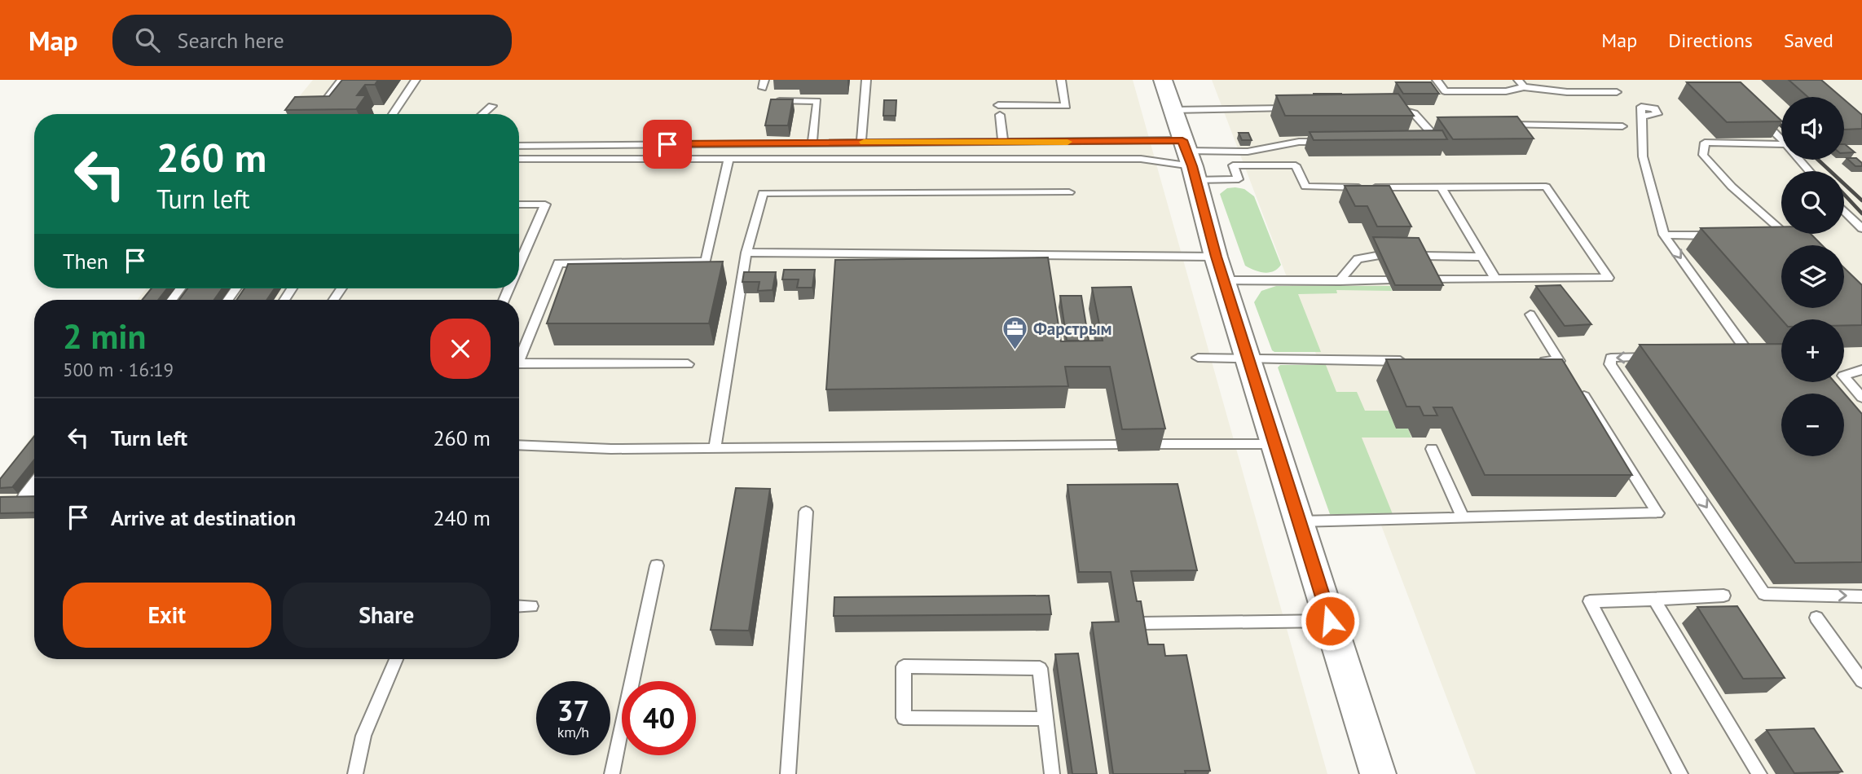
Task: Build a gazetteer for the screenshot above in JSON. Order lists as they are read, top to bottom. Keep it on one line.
{"places":{"office":["Фарстрым"]},"page":{"header":"Map","search":"Search here","nav":["Map","Directions","Saved"],"map_buttons":["+","−"],"turn":["260 m","Turn left"],"then":"Then","heading":["2 min","500 m · 16:19"],"list":[{"name":"Turn left","value":"260 m"},{"name":"Arrive at destination","value":"240 m"}],"buttons":["Exit","Share"],"speed":"37 km/h","limit":"40"}}
